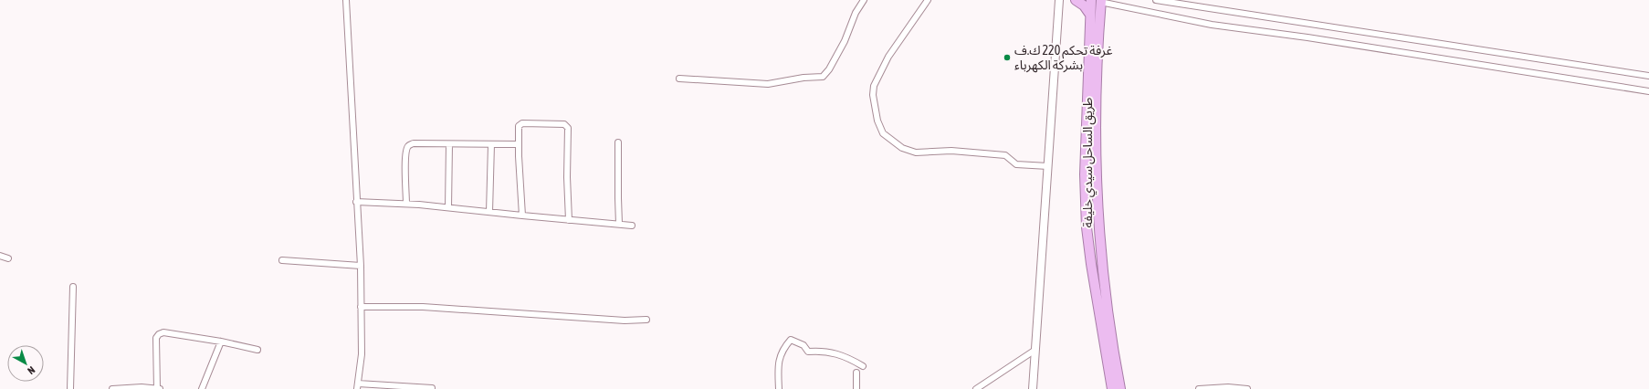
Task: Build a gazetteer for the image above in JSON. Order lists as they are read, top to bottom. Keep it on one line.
{"streets":{"highway":["طريق الساحل سيدي خليفة"]},"places":["غرفة تحكم 220 ك.ف بشركة الكهرباء"],"north":"bottom right"}
